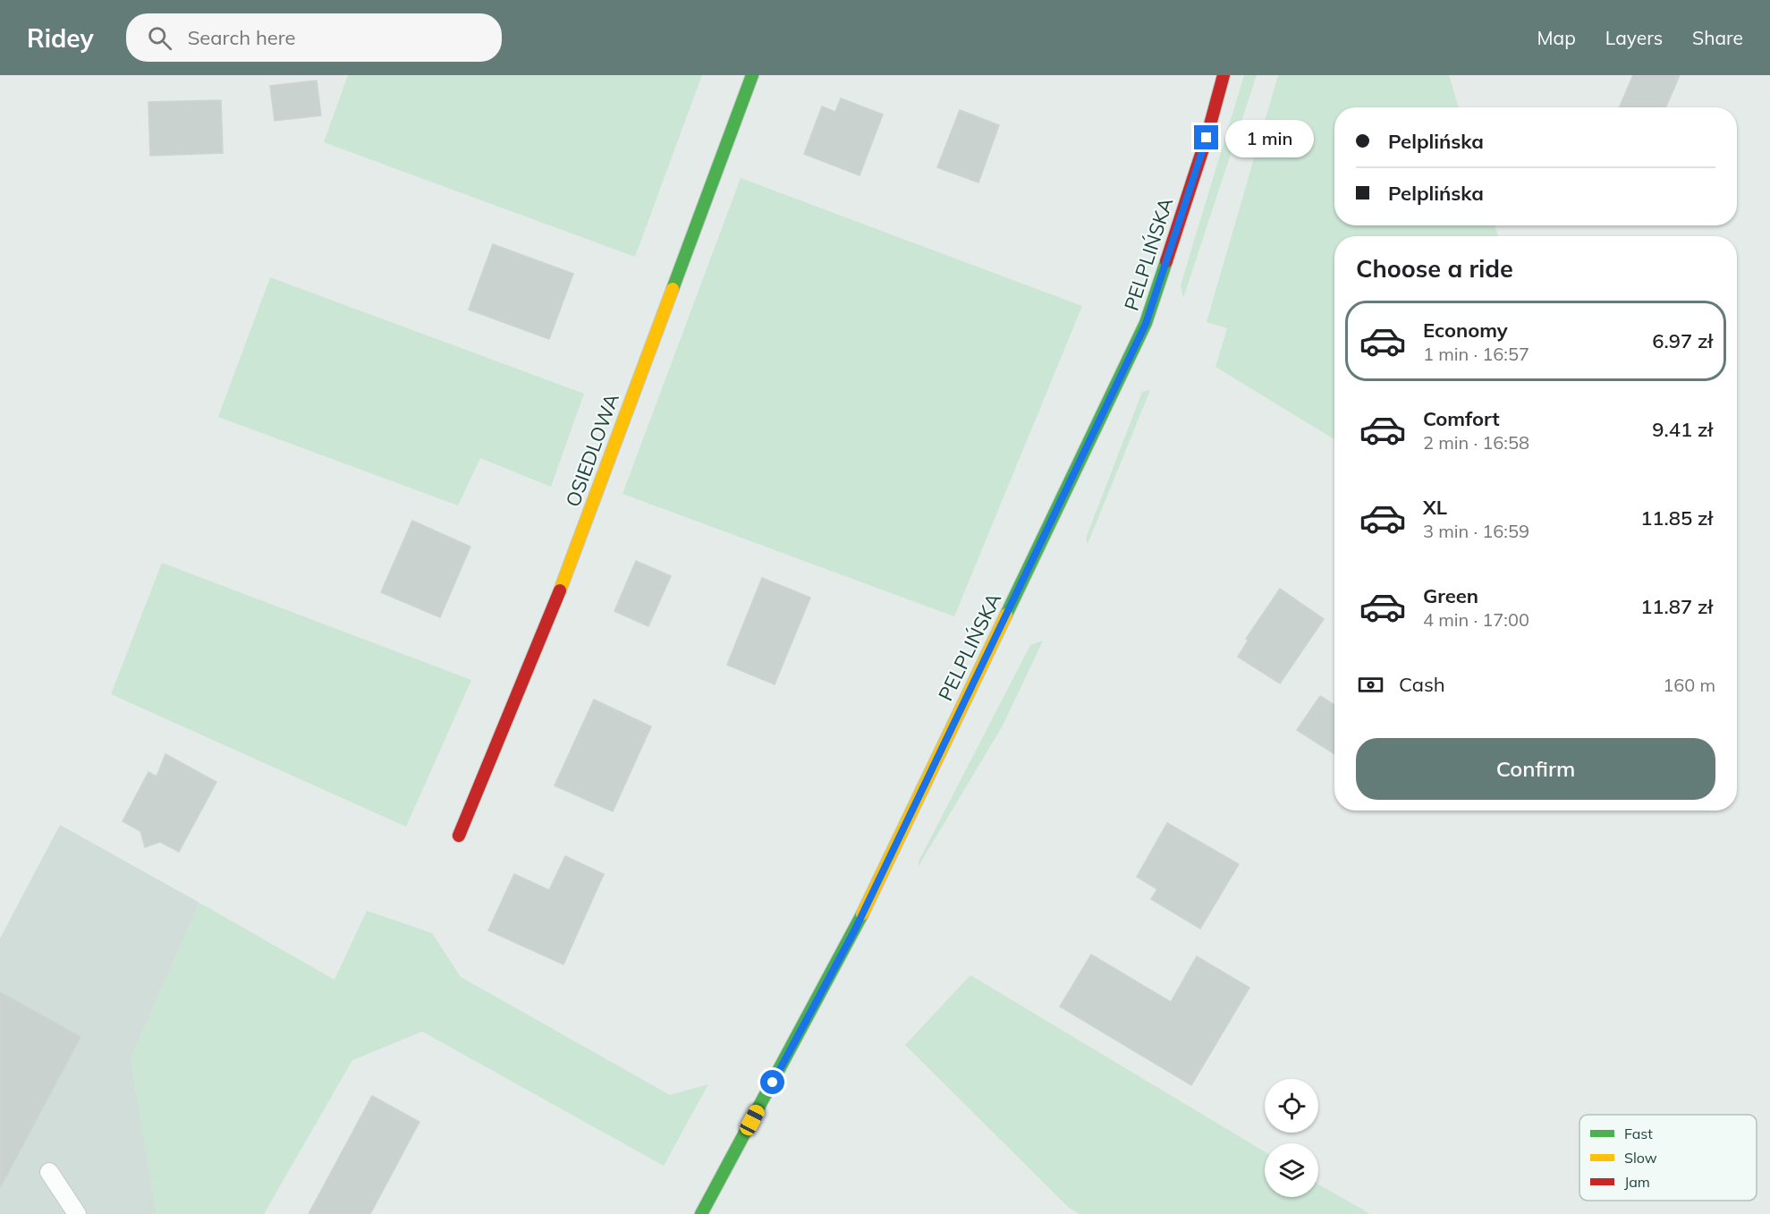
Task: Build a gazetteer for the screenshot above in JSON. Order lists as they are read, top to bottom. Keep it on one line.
{"streets":{"main road":["PELPLIŃSKA","OSIEDLOWA"]},"legend":["Fast","Slow","Jam"],"page":{"header":"Ridey","search":"Search here","nav":["Map","Layers","Share"],"banner":["Pelplińska","Pelplińska"],"bubble":"1 min","heading":"Choose a ride","list":[{"name":"Economy","note":"1 min · 16:57","value":"6.97 zł"},{"name":"Comfort","note":"2 min · 16:58","value":"9.41 zł"},{"name":"XL","note":"3 min · 16:59","value":"11.85 zł"},{"name":"Green","note":"4 min · 17:00","value":"11.87 zł"}],"pay":["Cash","160 m"],"buttons":"Confirm"}}
